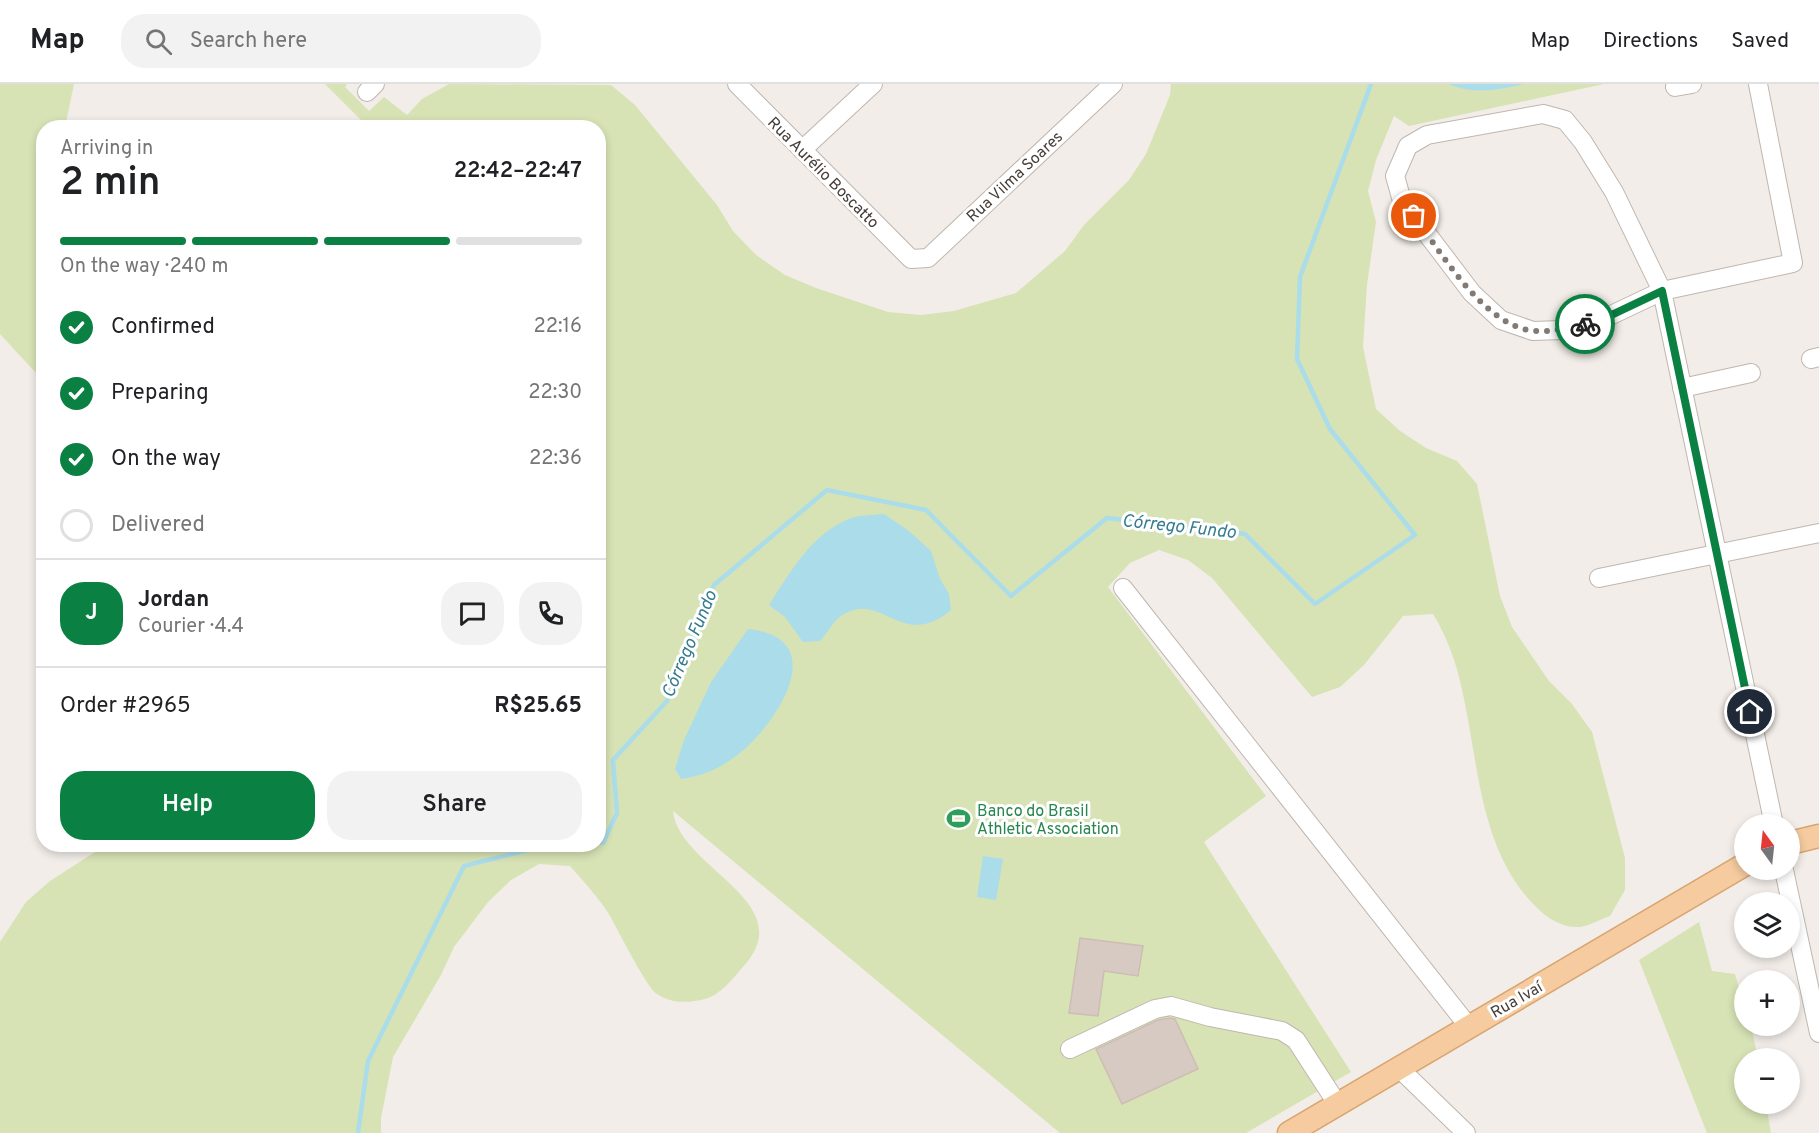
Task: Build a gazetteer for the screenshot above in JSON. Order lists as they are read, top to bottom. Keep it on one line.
{"streets":{"main road":["Rua Ivaí"],"street":["Rua Aurélio Boscatto","Rua Vilma Soares"]},"crossings":[["Rua Aurélio Boscatto","Rua Vilma Soares"]],"water":["Córrego Fundo"],"places":{"sports":["Banco do Brasil Athletic Association"]},"north":"top","page":{"header":"Map","search":"Search here","nav":["Map","Directions","Saved"],"heading":["2 min","Arriving in","22:42–22:47"],"panel":["Jordan","Courier · 4.4","Order #2965","R$25.65"],"bar":"On the way · 240 m","list":[["Confirmed","22:16"],["Preparing","22:30"],["On the way","22:36"],"Delivered"],"round":"J","buttons":["Help","Share"],"map_buttons":["+","−"]}}
